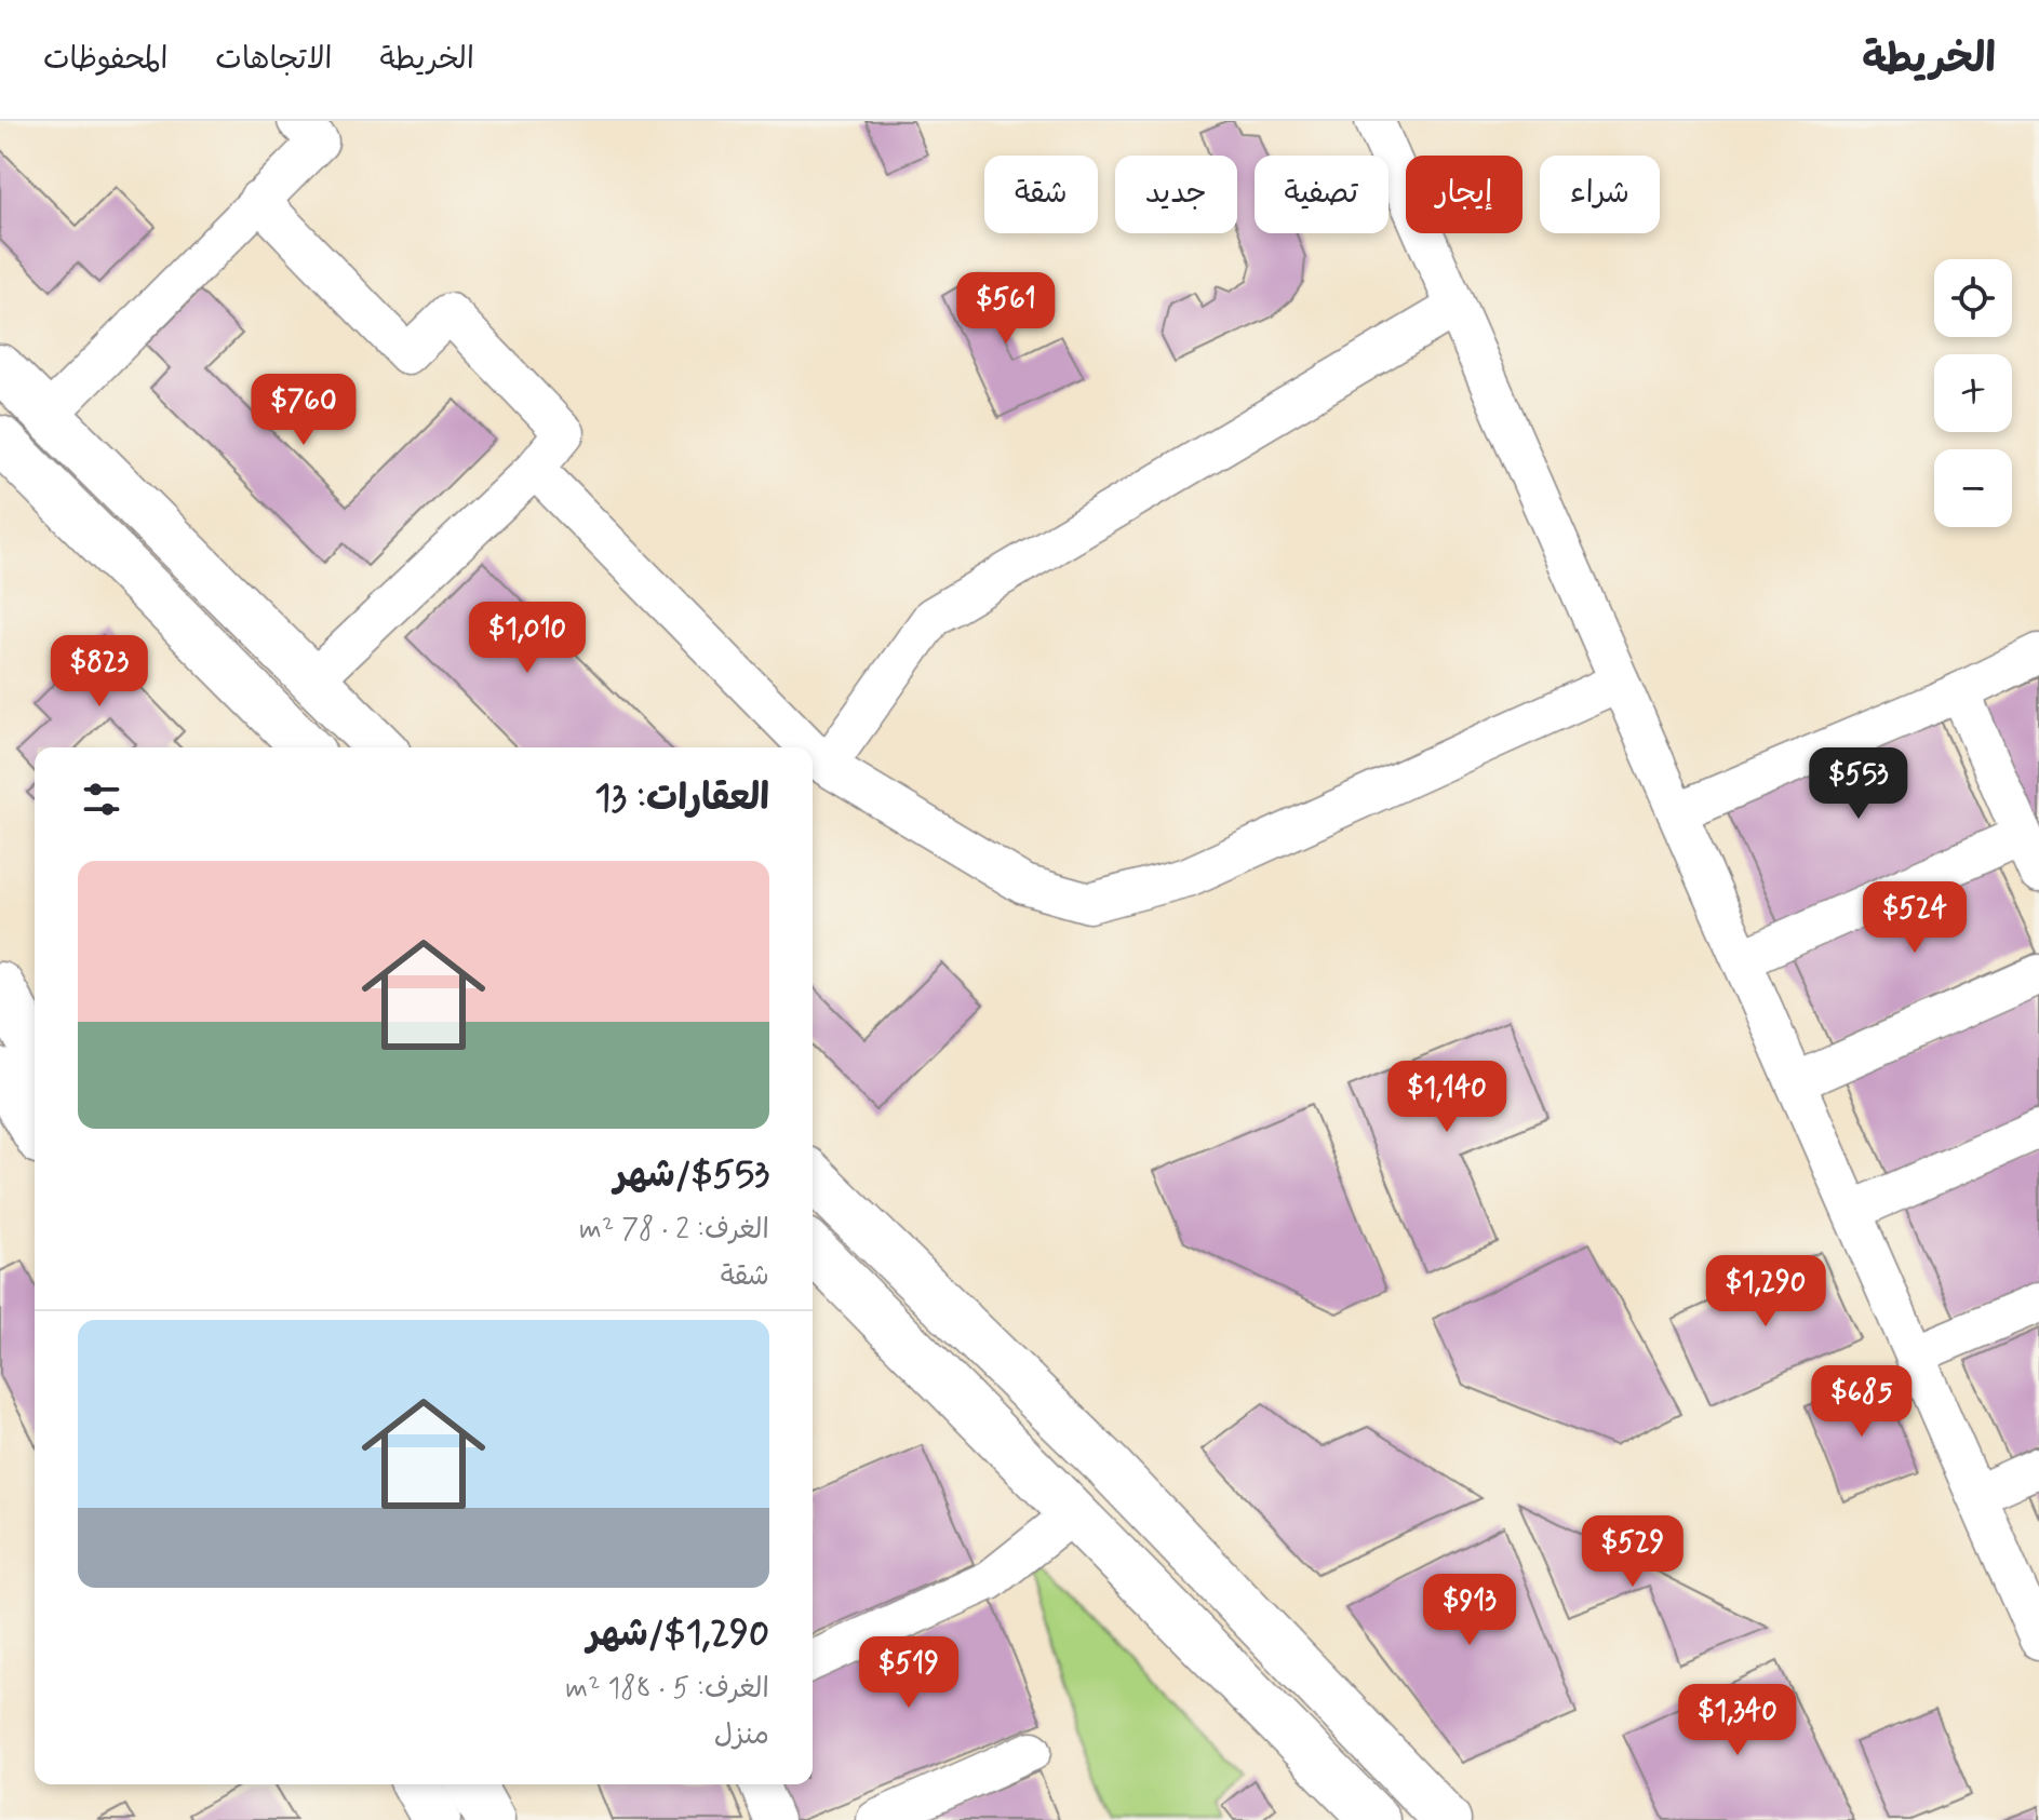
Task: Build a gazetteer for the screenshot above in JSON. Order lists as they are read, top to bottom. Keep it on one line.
{"page":{"header":"الخريطة","nav":["الخريطة","الاتجاهات","المحفوظات"],"chip":["شراء","إيجار","تصفية","جديد","شقة"],"map_buttons":["+","−"],"price":["$561","$760","$1,010","$823","$553","$524","$1,140","$1,290","$685","$529","$913","$519","$1,340"],"heading":"العقارات: 13","list":[{"name":"$553/شهر","note":"الغرف: 2 · 78 m² · شقة"},{"name":"$1,290/شهر","note":"الغرف: 5 · 188 m² · منزل"}]}}
